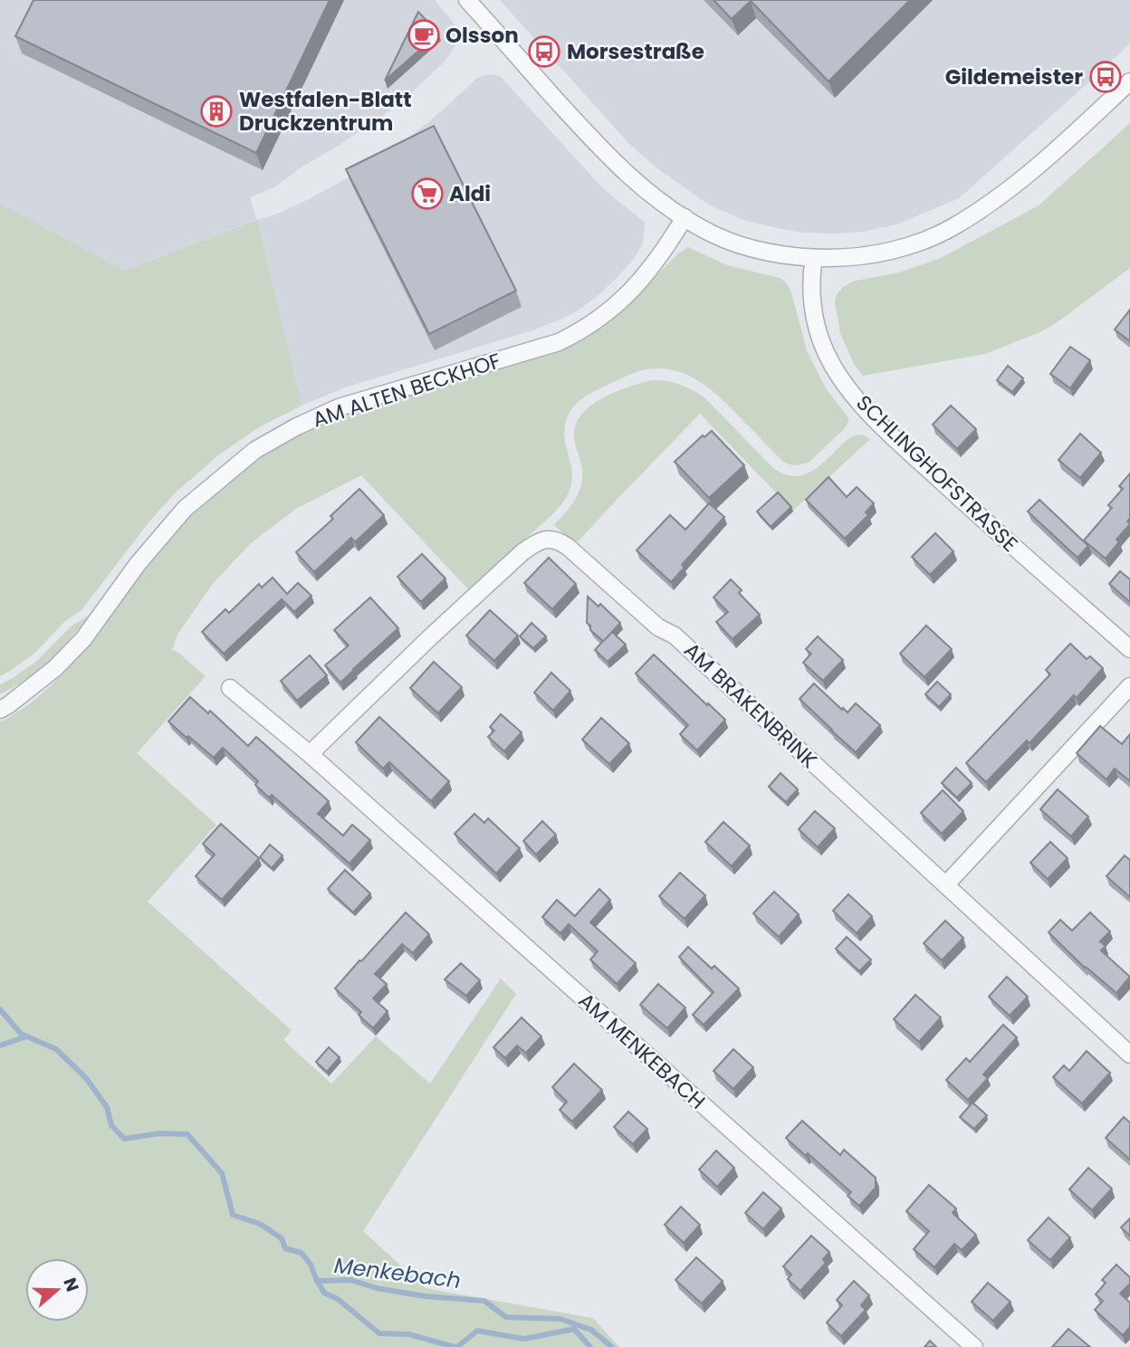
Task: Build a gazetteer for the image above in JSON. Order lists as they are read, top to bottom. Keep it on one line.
{"streets":{"street":["AM ALTEN BECKHOF","SCHLINGHOFSTRASSE","AM BRAKENBRINK","AM MENKEBACH"]},"crossings":[["AM BRAKENBRINK","AM MENKEBACH"]],"water":["Menkebach"],"places":{"cafe":["Olsson"],"bus stop":["Morsestraße","Gildemeister"],"building":["Westfalen-Blatt Druckzentrum"],"supermarket":["Aldi"]},"north":"right"}
